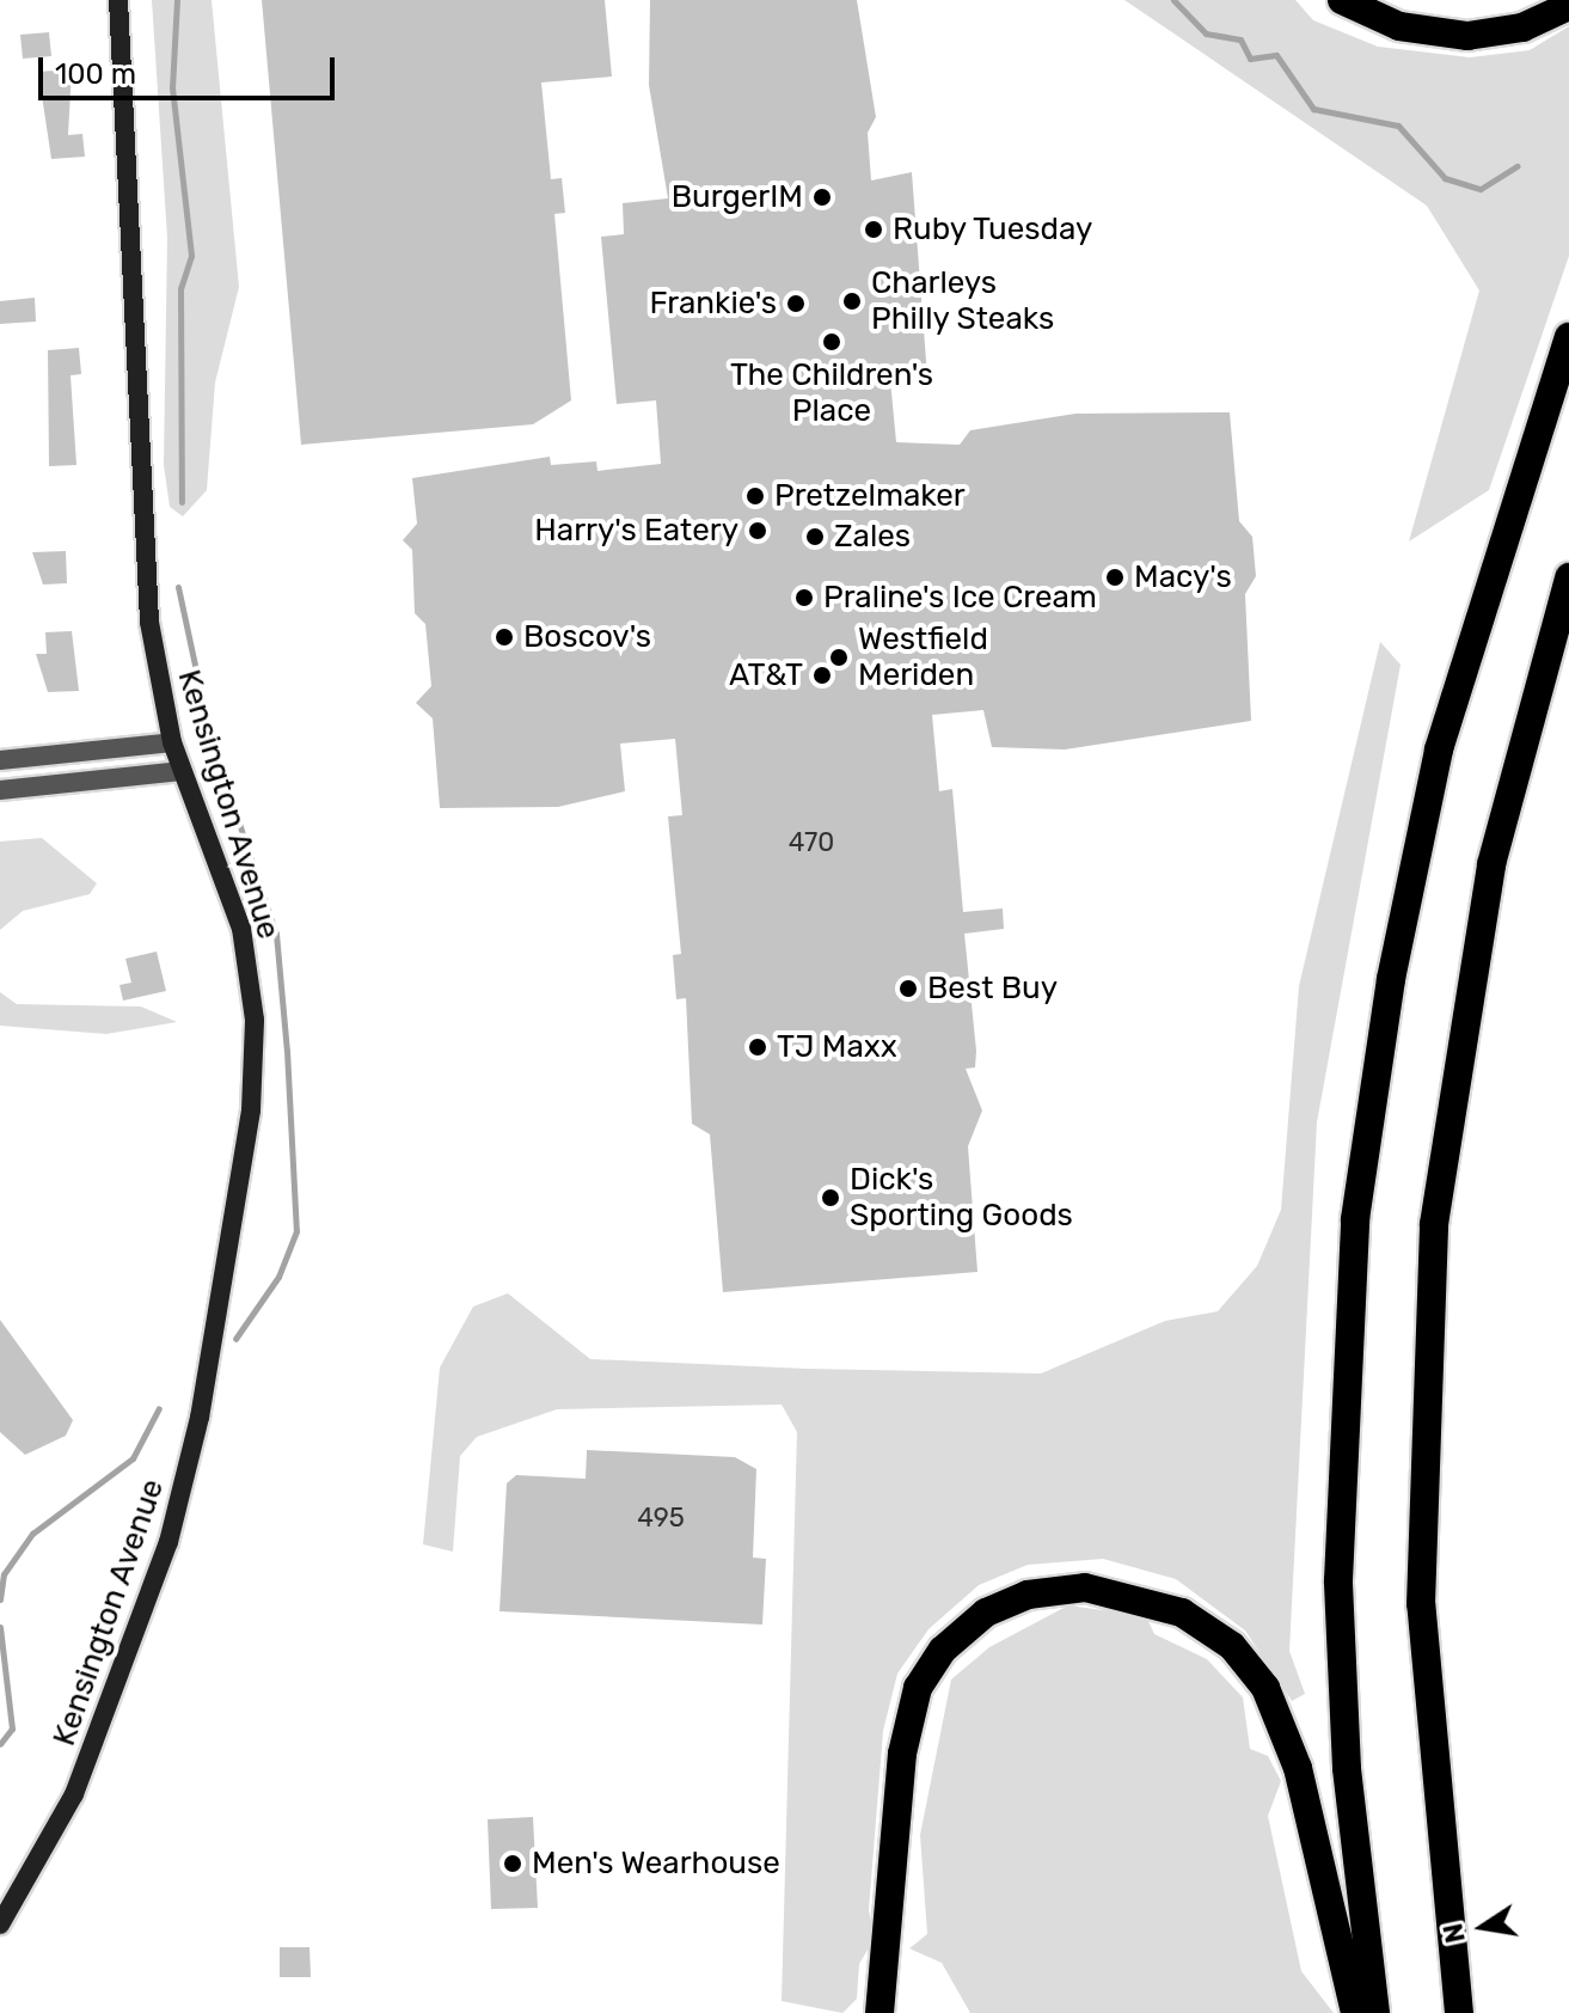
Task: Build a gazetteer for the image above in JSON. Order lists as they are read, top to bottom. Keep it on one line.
{"streets":{"main road":["Kensington Avenue"]},"places":["BurgerIM","Ruby Tuesday","Charleys Philly Steaks","Frankie's","The Children's Place","Pretzelmaker","Harry's Eatery","Zales","Macy's","Praline's Ice Cream","Boscov's","Westfield Meriden","AT&T","Best Buy","TJ Maxx","Dick's Sporting Goods","Men's Wearhouse"],"house_numbers":["470","495"],"scale_bar":"100 m","north":"left"}
